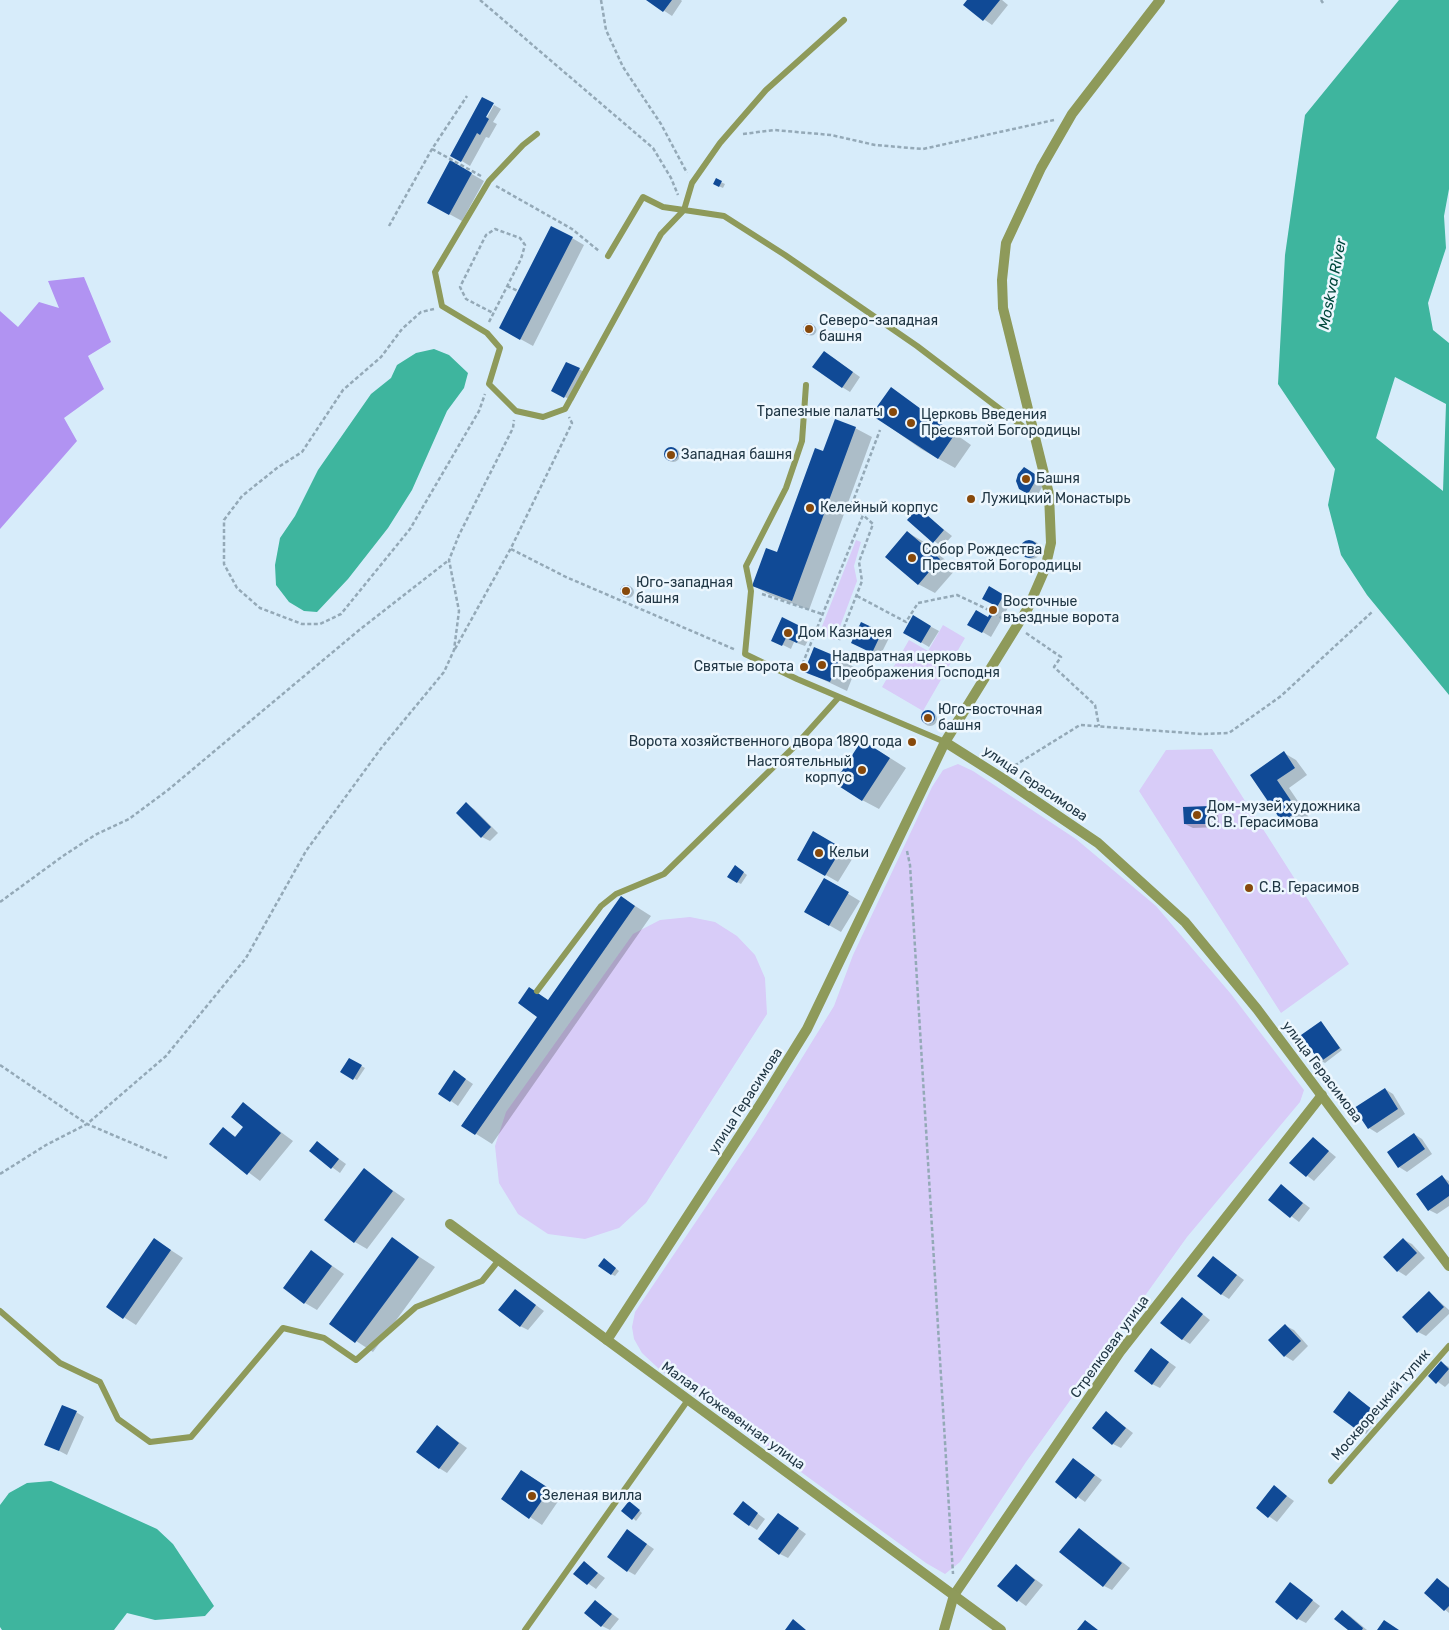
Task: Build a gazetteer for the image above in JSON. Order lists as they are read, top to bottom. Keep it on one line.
{"streets":{"street":["улица Герасимова","Стрелковая улица","Малая Кожевенная улица"],"lane":["Москворецкий тупик"]},"crossings":[["улица Герасимова","Стрелковая улица"],["улица Герасимова","Малая Кожевенная улица"],["Стрелковая улица","Малая Кожевенная улица"]],"water":["Moskva River"],"places":["Северо-западная башня","Трапезные палаты","Церковь Введения Пресвятой Богородицы","Западная башня","Башня","Лужицкий Монастырь","Келейный корпус","Собор Рождества Пресвятой Богородицы","Юго-западная башня","Восточные въездные ворота","Дом Казначея","Надвратная церковь Преображения Господня","Святые ворота","Юго-восточная башня","Ворота хозяйственного двора 1890 года","Настоятельный корпус","Дом-музей художника С. В. Герасимова","Кельи","С.В. Герасимов","Зеленая вилла"]}
